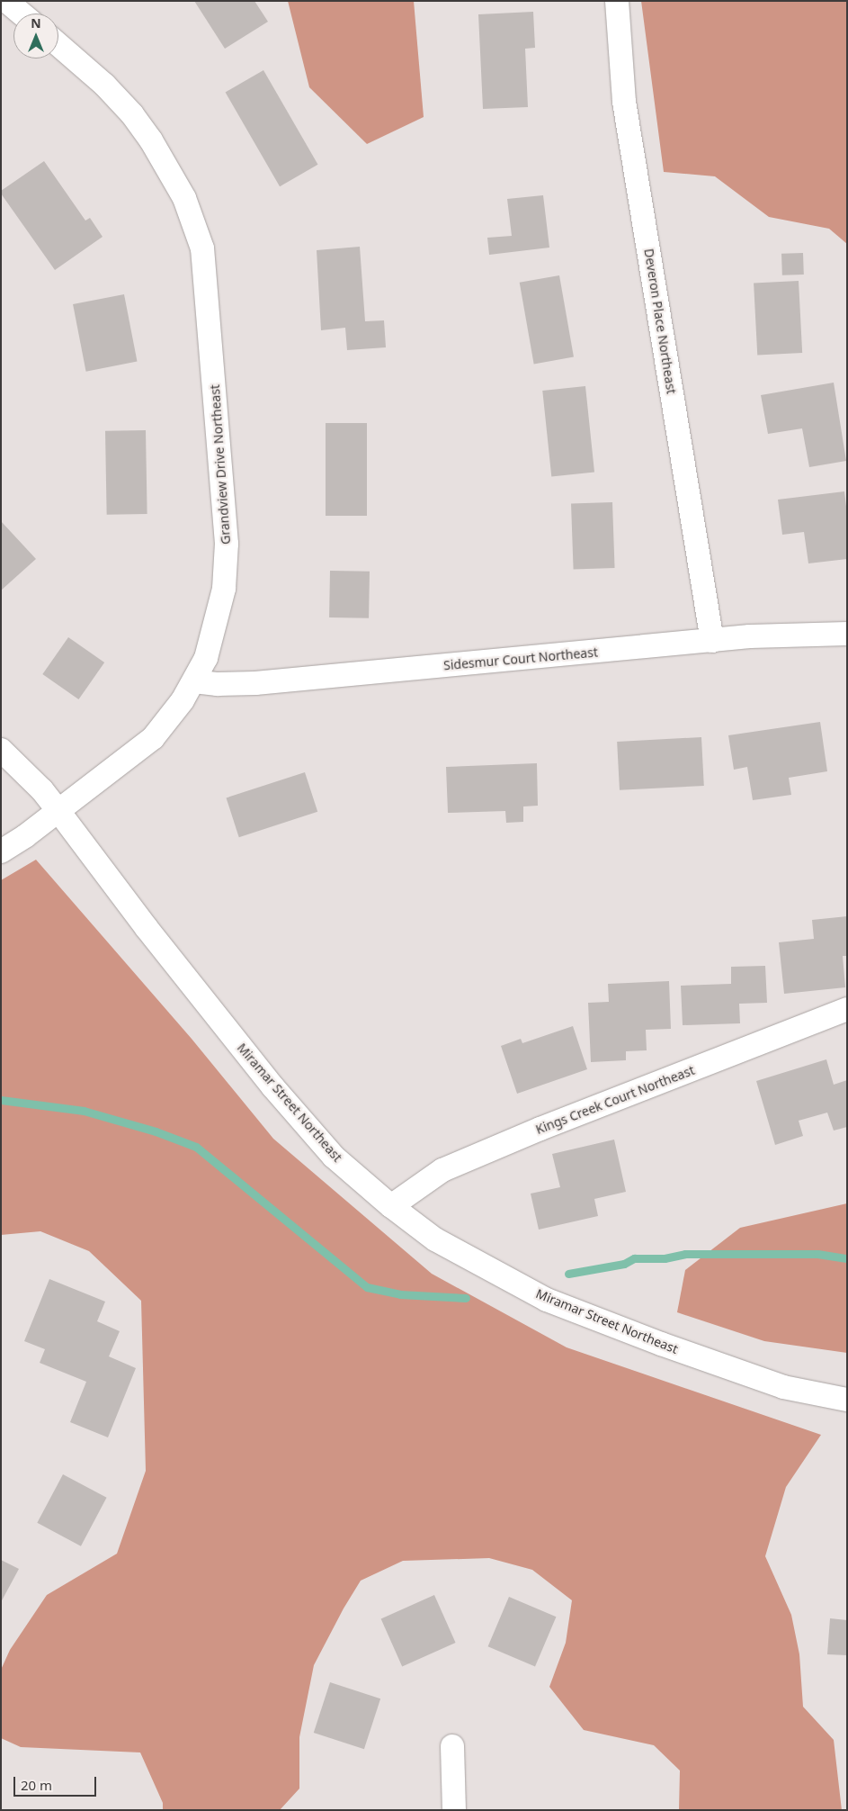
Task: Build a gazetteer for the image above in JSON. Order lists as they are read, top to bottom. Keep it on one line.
{"streets":{"street":["Deveron Place Northeast","Grandview Drive Northeast","Sidesmur Court Northeast","Kings Creek Court Northeast","Miramar Street Northeast"]},"crossings":[["Deveron Place Northeast","Sidesmur Court Northeast"],["Grandview Drive Northeast","Sidesmur Court Northeast"],["Grandview Drive Northeast","Miramar Street Northeast"],["Kings Creek Court Northeast","Miramar Street Northeast"]],"scale_bar":"20 m","north":"top"}
